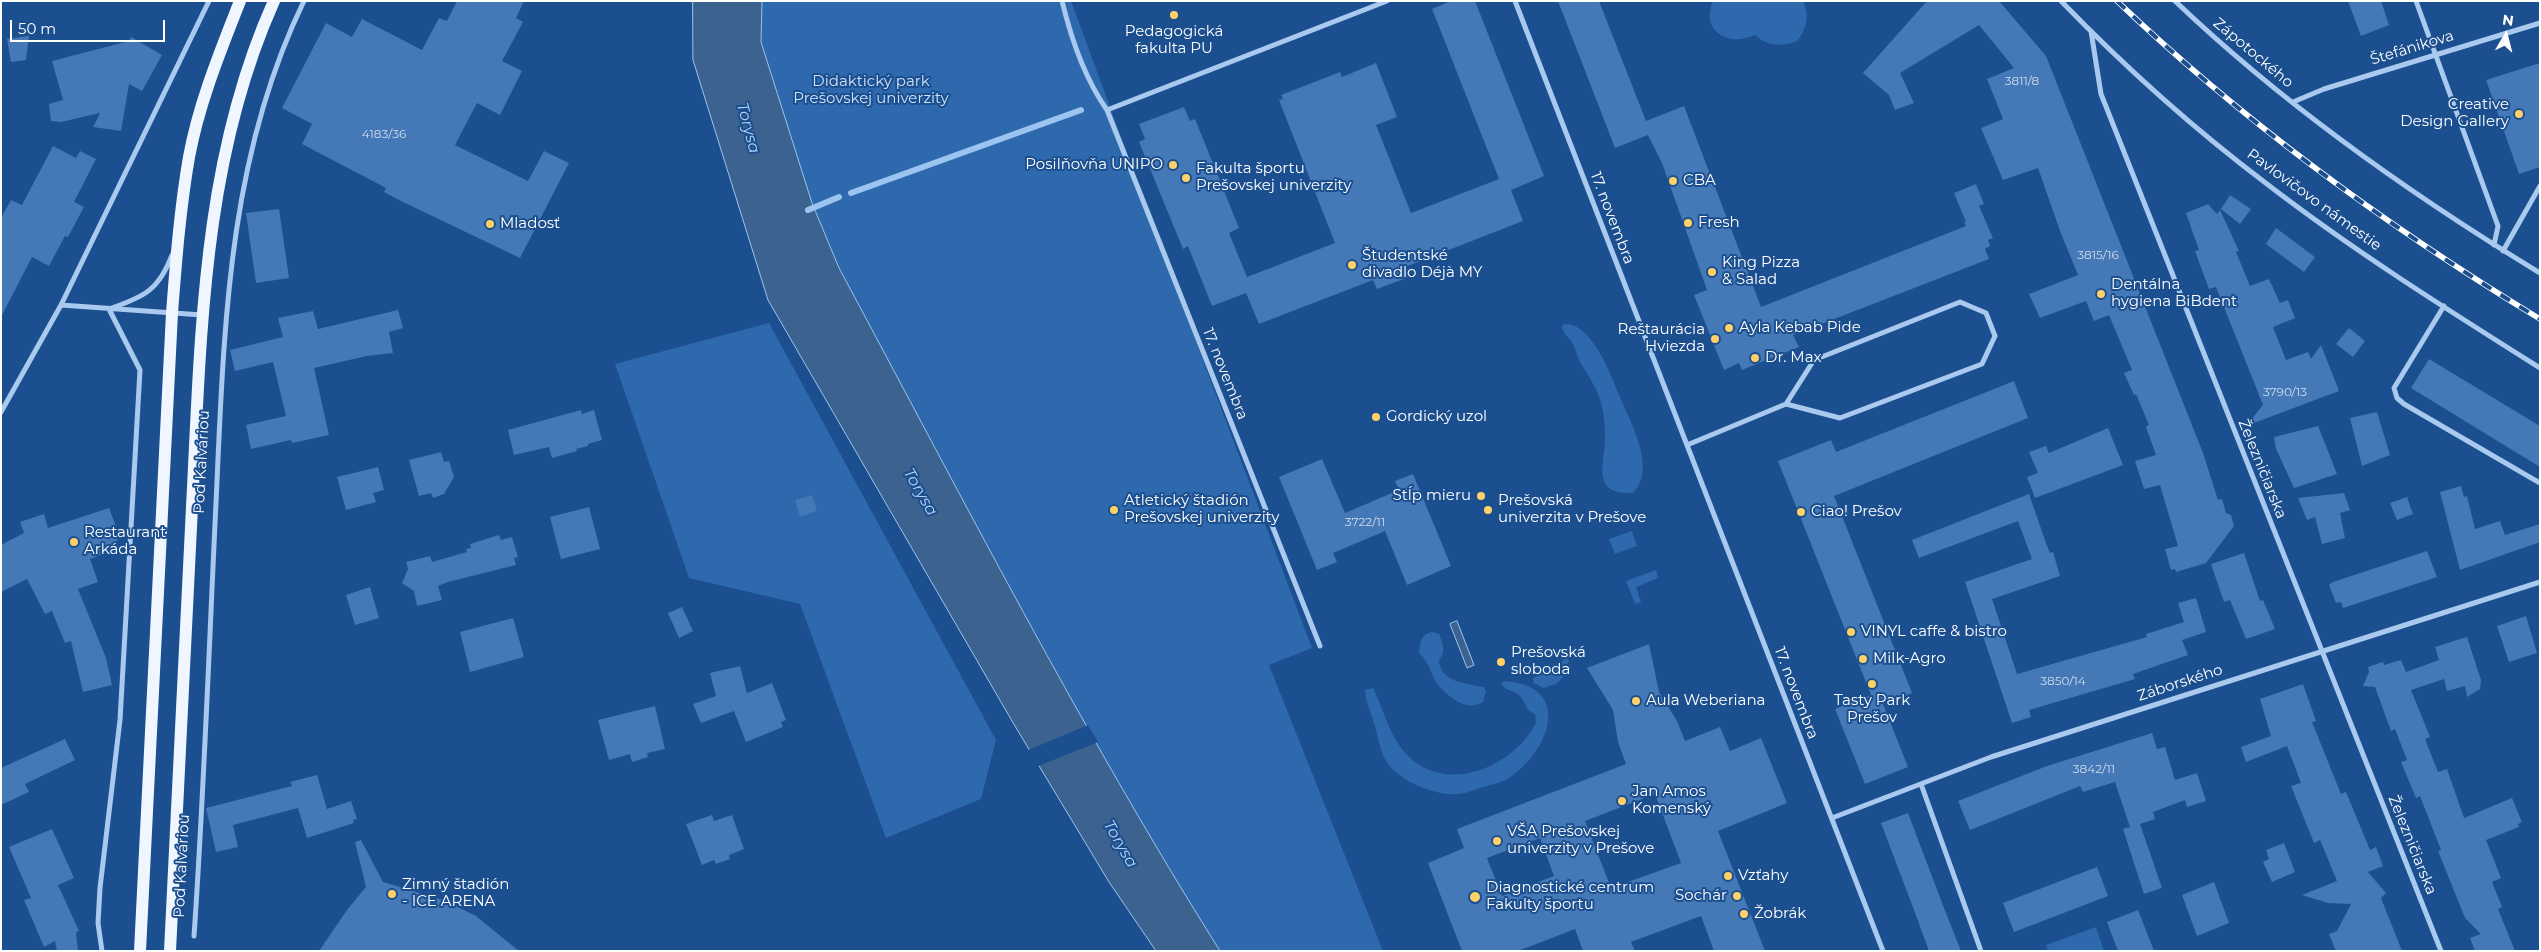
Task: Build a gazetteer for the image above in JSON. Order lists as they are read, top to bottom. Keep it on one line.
{"streets":{"main road":["Pod Kalváriou"],"street":["Štefánikova","Zápotockého","Pavlovičovo námestie","17. novembra","Železničiarska","Záborského"]},"crossings":[["Štefánikova","Zápotockého"],["Pavlovičovo námestie","Železničiarska"],["17. novembra","Záborského"],["Železničiarska","Záborského"]],"water":["Torysa"],"parks":["Didaktický park Prešovskej univerzity"],"places":["Pedagogická fakulta PU","Creative Design Gallery","Posilňovňa UNIPO","Fakulta športu Prešovskej univerzity","CBA","Fresh","Mladosť","Študentské divadlo Déjà MY","King Pizza & Salad","Dentálna hygiena BiBdent","Ayla Kebab Pide","Reštaurácia Hviezda","Dr. Max","Gordický uzol","Stĺp mieru","Atletický štadión Prešovskej univerzity","Prešovská univerzita v Prešove","Ciao! Prešov","Restaurant Arkáda","VINYL caffe & bistro","Milk-Agro","Prešovská sloboda","Tasty Park Prešov","Aula Weberiana","Jan Amos Komenský","VŠA Prešovskej univerzity v Prešove","Vzťahy","Zimný štadión - ICE ARENA","Sochár","Diagnostické centrum Fakulty športu","Žobrák"],"house_numbers":["3811/8","4183/36","3815/16","3790/13","3722/11","3850/14","3842/11"],"scale_bar":"50 m","north":"top"}
